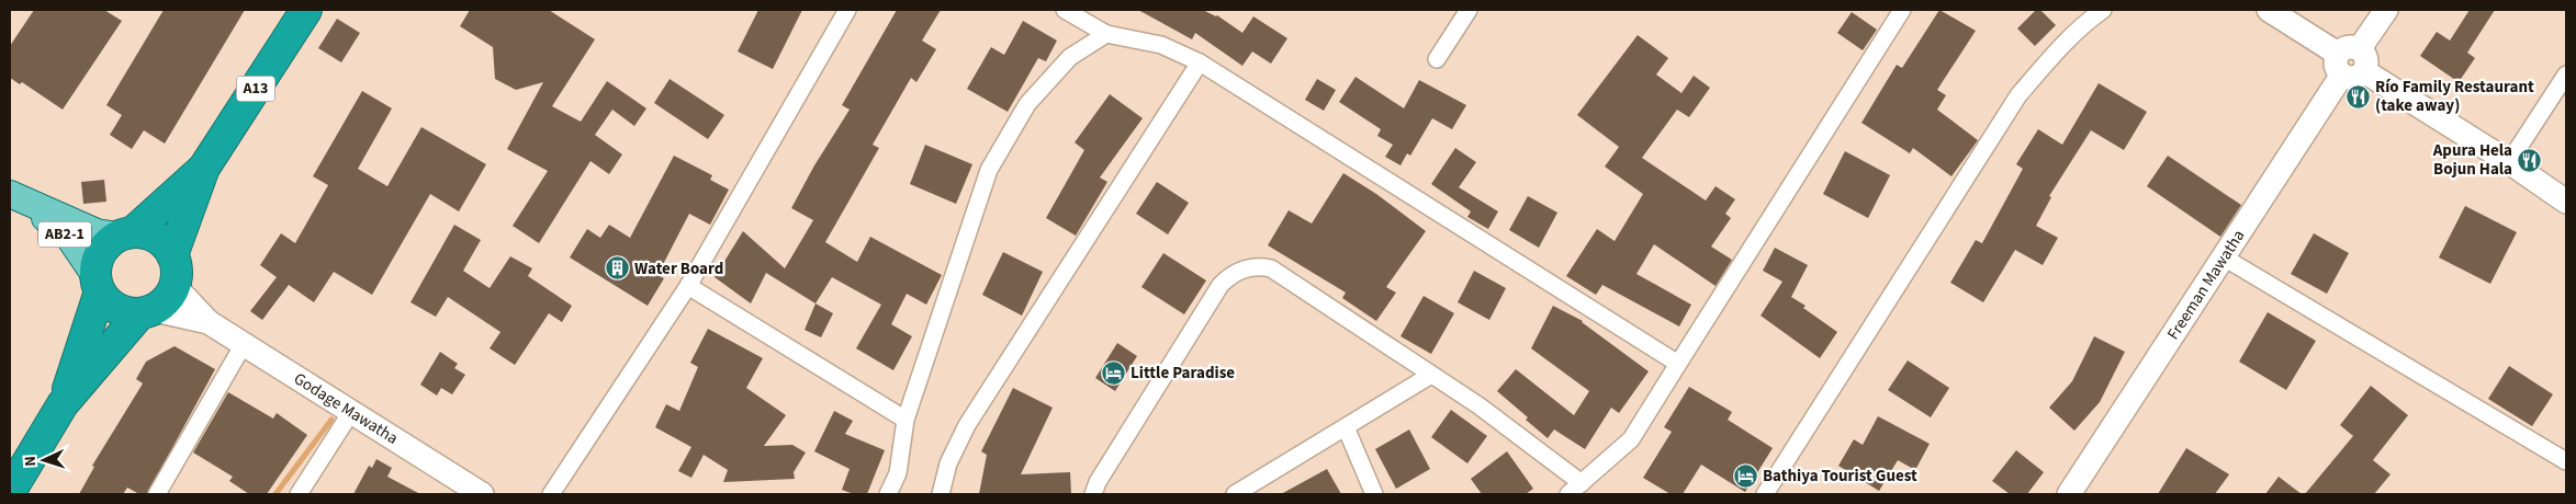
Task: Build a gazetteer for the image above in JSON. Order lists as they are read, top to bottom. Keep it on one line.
{"streets":{"highway":["A13"],"main road":["AB2-1"],"street":["Freeman Mawatha","Godage Mawatha"]},"crossings":[["A13","AB2-1"],["A13","Godage Mawatha"],["AB2-1","Godage Mawatha"]],"places":{"restaurant":["Río Family Restaurant (take away)","Apura Hela Bojun Hala"],"building":["Water Board"],"hotel":["Little Paradise","Bathiya Tourist Guest"]},"north":"left"}
